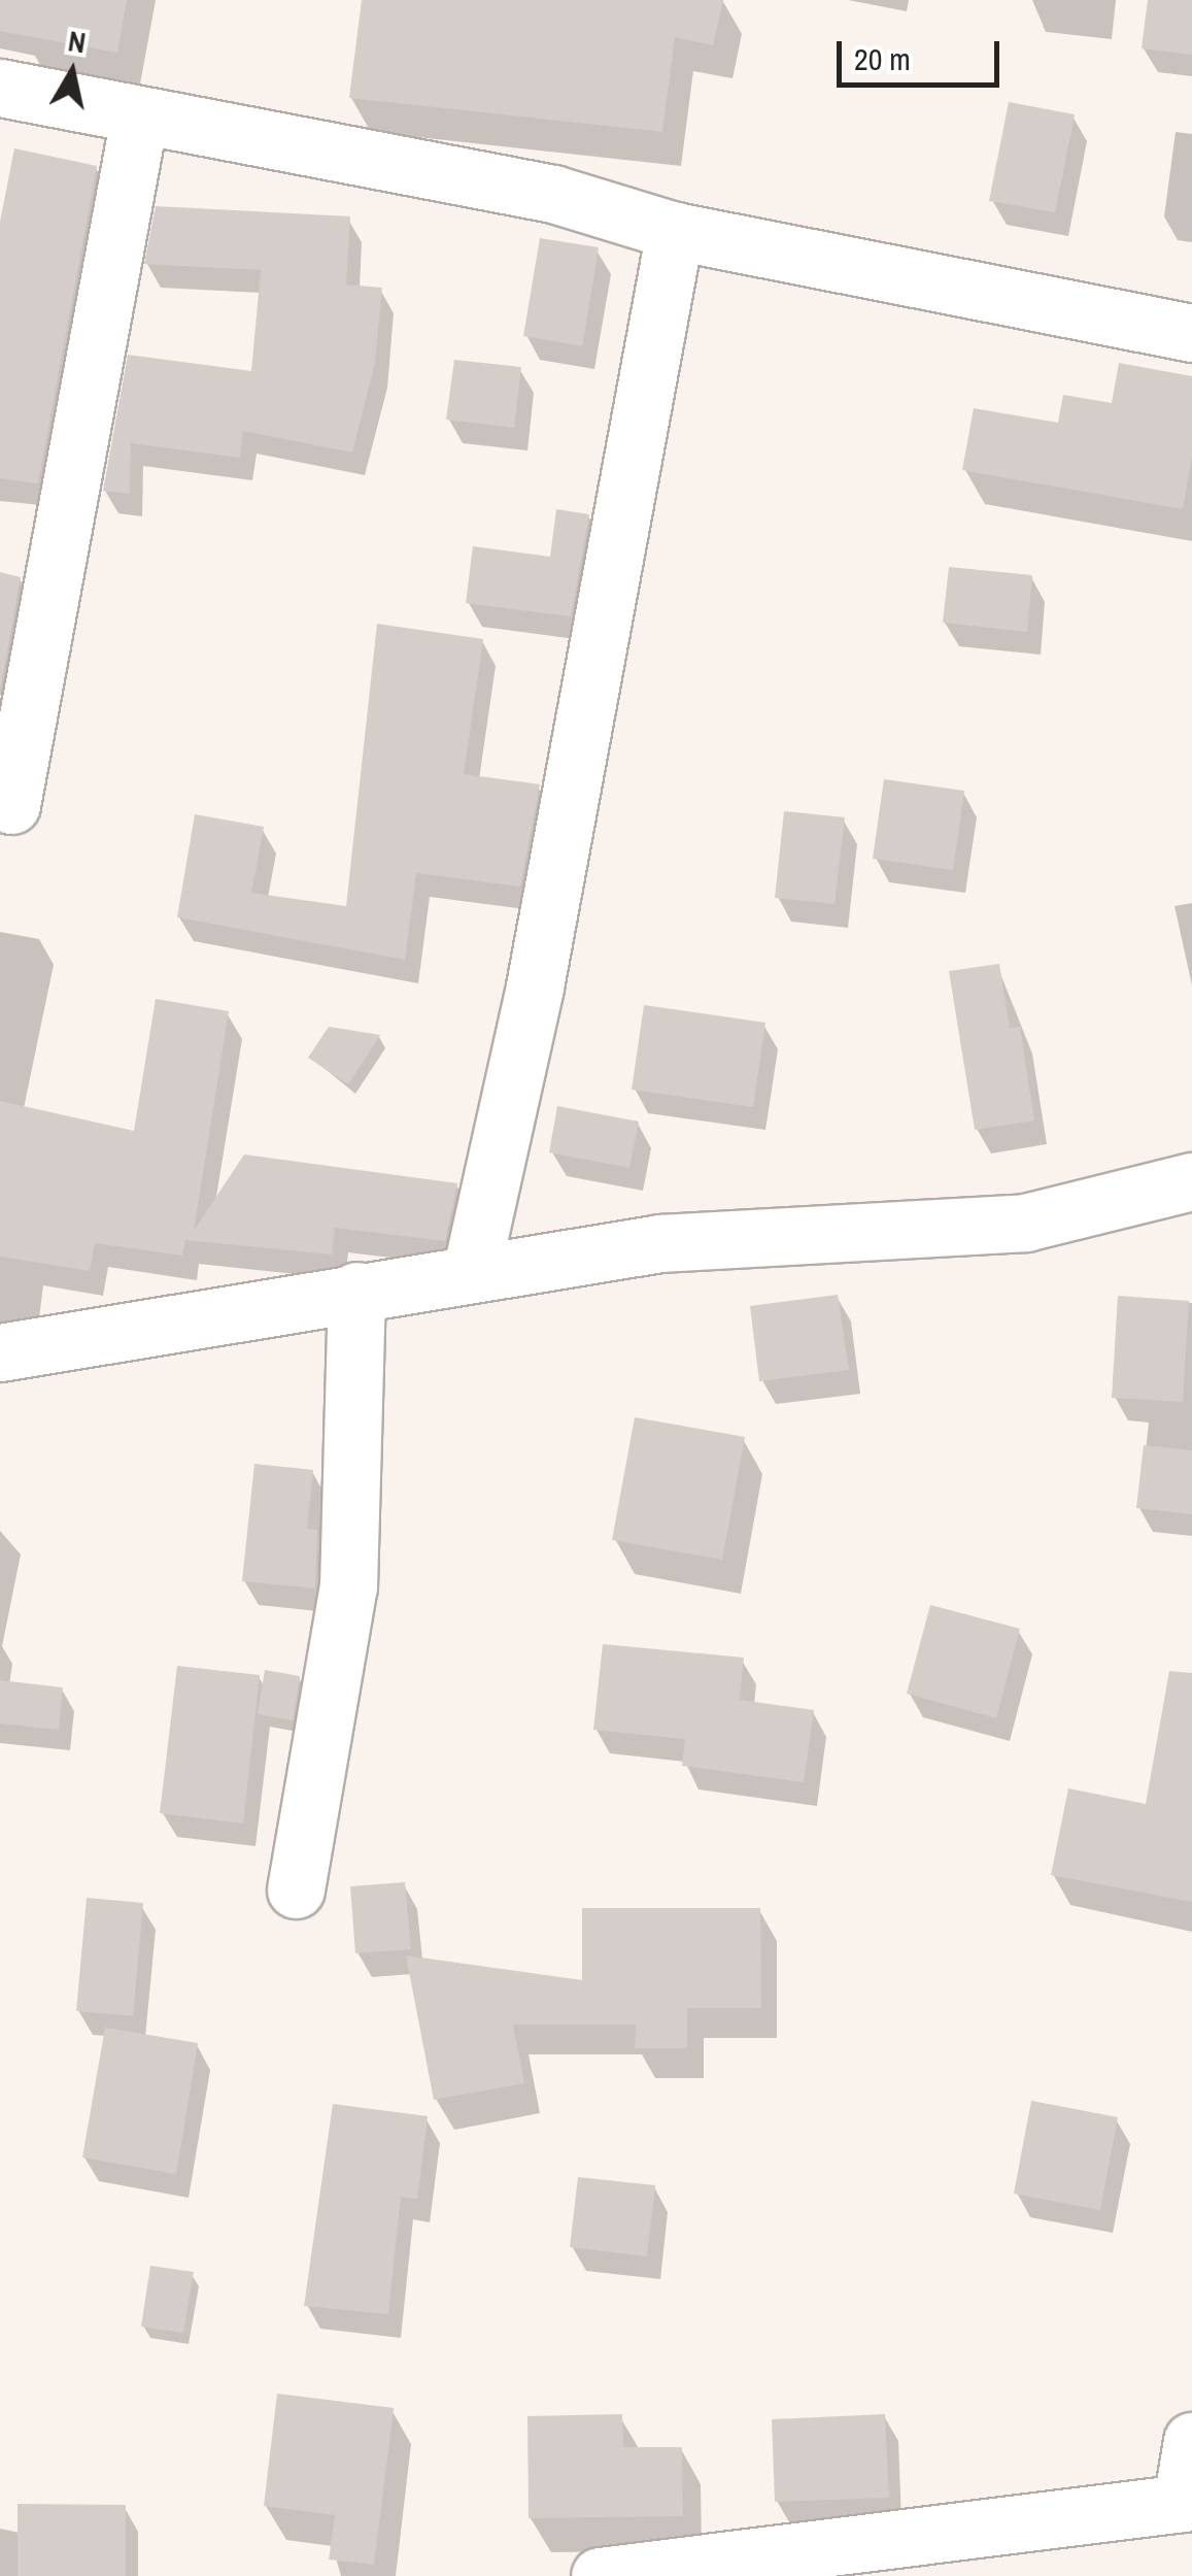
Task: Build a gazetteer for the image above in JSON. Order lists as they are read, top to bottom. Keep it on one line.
{"scale_bar":"20 m","north":"top"}
